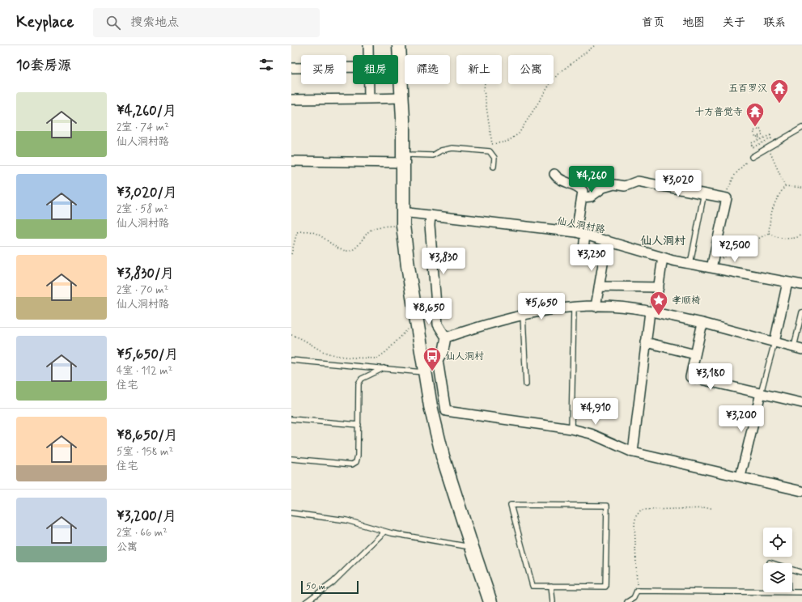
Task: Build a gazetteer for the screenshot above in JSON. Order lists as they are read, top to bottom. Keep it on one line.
{"streets":{"street":["仙人洞村路"]},"districts":["仙人洞村"],"places":{"temple":["五百罗汉","十方普觉寺"],"place":["孝顺椅"],"bus stop":["仙人洞村"]},"scale_bar":"50 m","page":{"header":"Keyplace","search":"搜索地点","nav":["首页","地图","关于","联系"],"heading":"10套房源","chip":["买房","租房","筛选","新上","公寓"],"list":[{"name":"¥4,260/月","note":"2室 · 74 m² · 仙人洞村路"},{"name":"¥3,020/月","note":"2室 · 58 m² · 仙人洞村路"},{"name":"¥3,830/月","note":"2室 · 70 m² · 仙人洞村路"},{"name":"¥5,650/月","note":"4室 · 112 m² · 住宅"},{"name":"¥8,650/月","note":"5室 · 158 m² · 住宅"},{"name":"¥3,200/月","note":"2室 · 66 m² · 公寓"}],"price":["¥4,260","¥3,020","¥2,500","¥3,230","¥3,830","¥5,650","¥8,650","¥3,180","¥4,910","¥3,200"],"scale":"50 m"}}
